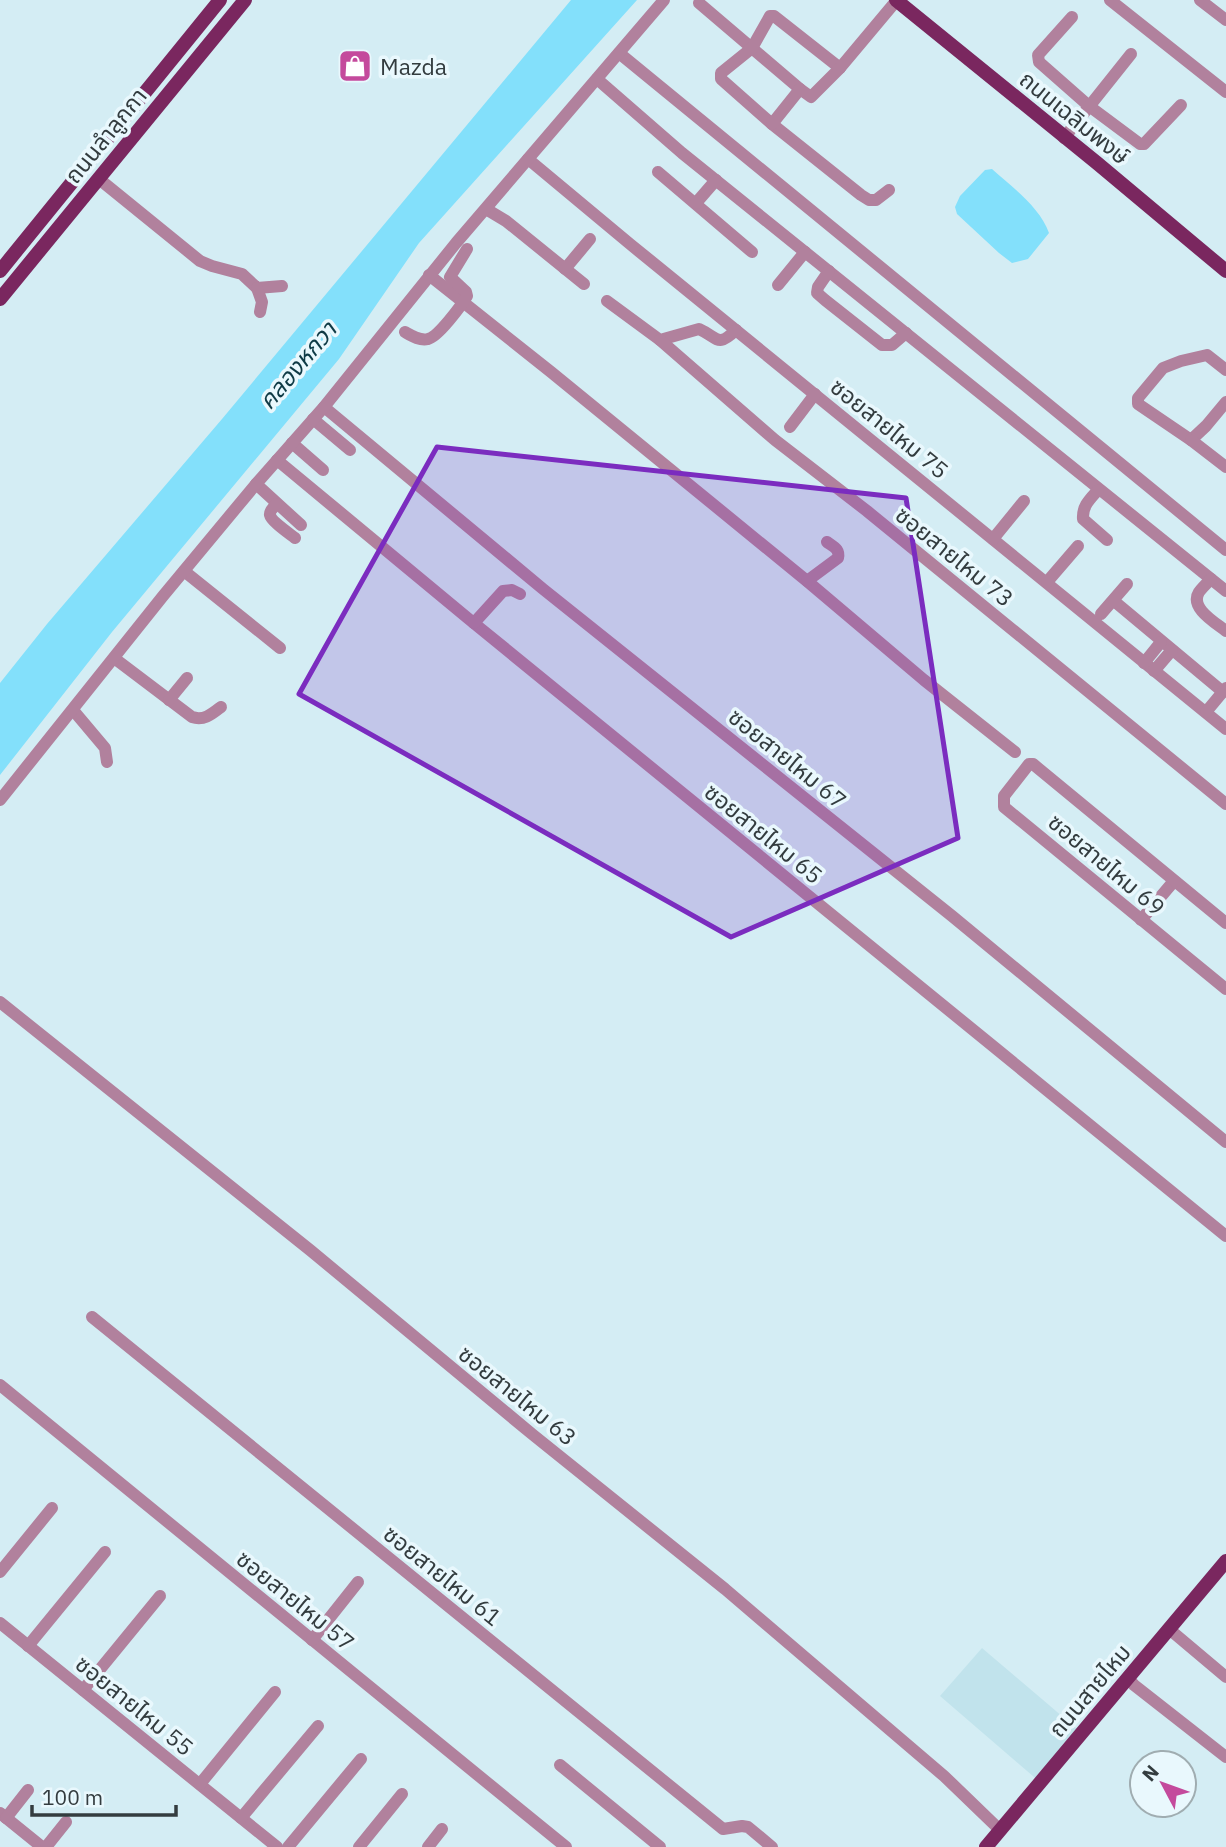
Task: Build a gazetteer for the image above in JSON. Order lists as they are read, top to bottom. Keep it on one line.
{"streets":{"main road":["ถนนเฉลิมพงษ์","ถนนลำลูกกา","ถนนสายไหม"],"street":["ซอยสายไหม 75","ซอยสายไหม 73","ซอยสายไหม 67","ซอยสายไหม 65","ซอยสายไหม 69","ซอยสายไหม 63","ซอยสายไหม 61","ซอยสายไหม 57","ซอยสายไหม 55"]},"crossings":[["ซอยสายไหม 63","ถนนสายไหม"]],"water":["คลองหกวา"],"places":{"shop":["Mazda"]},"scale_bar":"100 m","north":"top left"}
